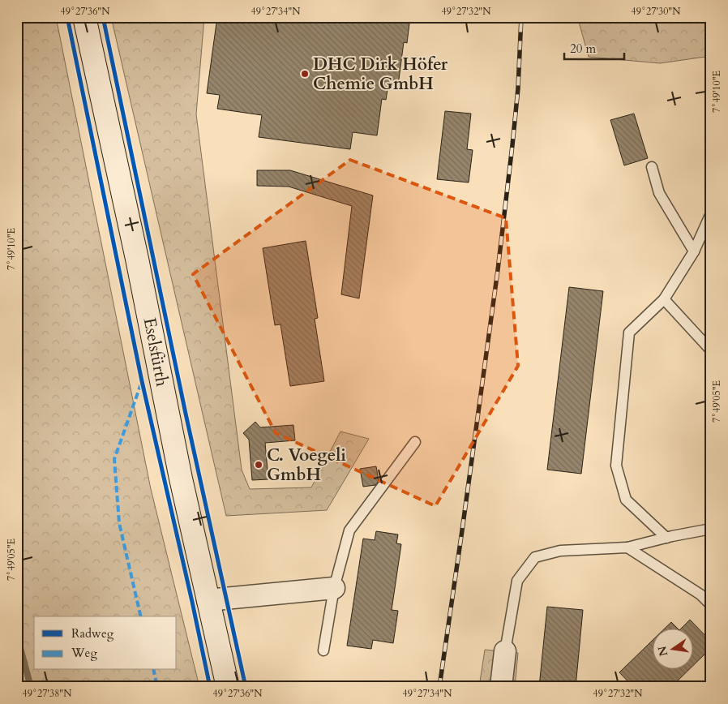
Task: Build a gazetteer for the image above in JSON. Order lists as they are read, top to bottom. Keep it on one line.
{"streets":{"main road":["Eselsfürth"]},"places":["DHC Dirk Höfer Chemie GmbH","C. Voegeli GmbH"],"legend":["Radweg","Weg"],"scale_bar":"20 m","north":"left","coordinates":["49°27'36\"N","49°27'34\"N","49°27'32\"N","49°27'30\"N","7°49'10\"E","7°49'05\"E","49°27'38\"N"]}
